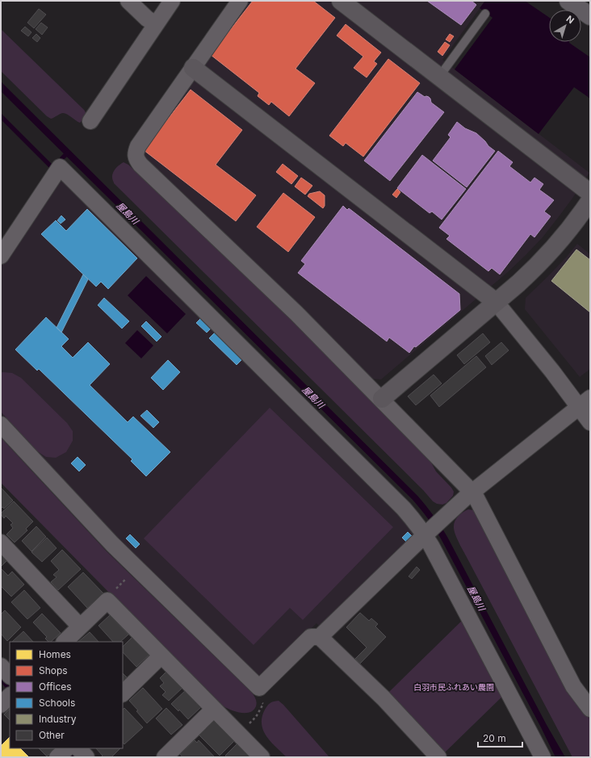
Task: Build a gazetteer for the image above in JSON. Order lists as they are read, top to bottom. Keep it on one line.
{"water":["屋島川"],"parks":["白羽市民ふれあい農園"],"legend":["Homes","Shops","Offices","Schools","Industry","Other"],"scale_bar":"20 m","north":"top right"}
